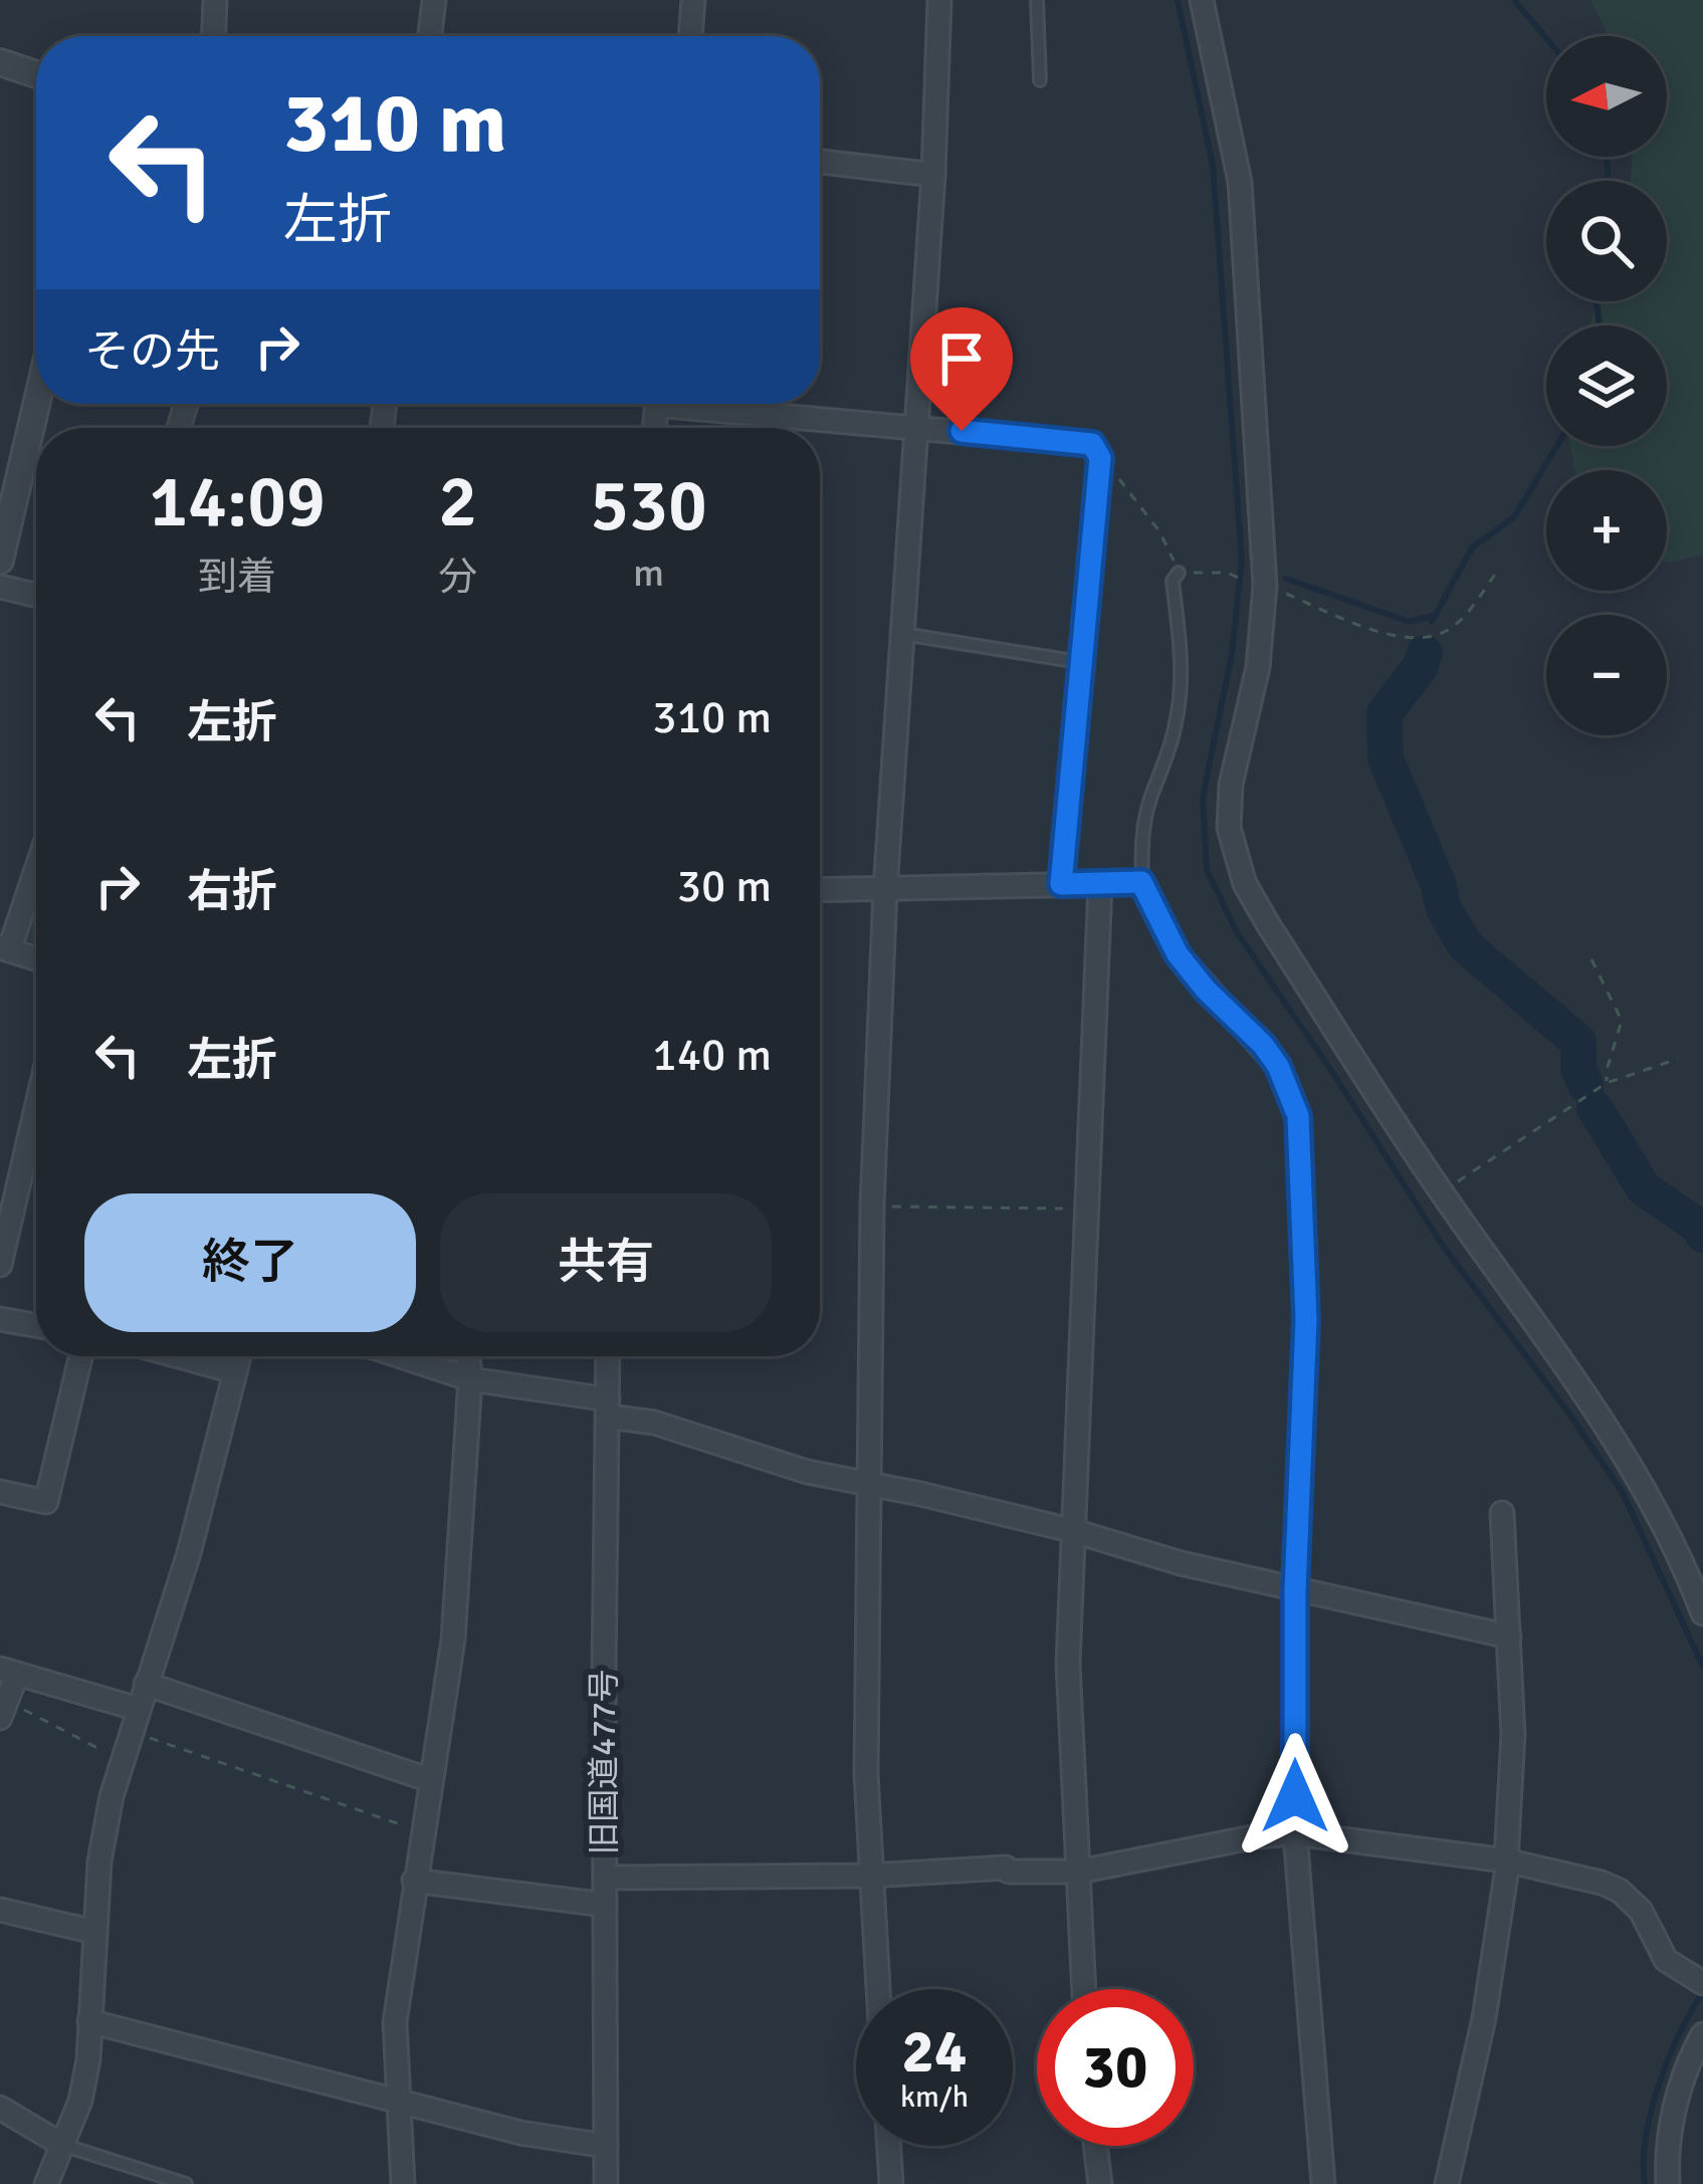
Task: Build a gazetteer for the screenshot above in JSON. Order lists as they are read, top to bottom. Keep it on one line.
{"streets":{"street":["旧国道477号"]},"north":"left","page":{"map_buttons":["+","−"],"turn":["310 m","左折"],"then":"その先","eta":["14:09","到着","2","分","530","m"],"list":[{"name":"左折","value":"310 m"},{"name":"右折","value":"30 m"},{"name":"左折","value":"140 m"}],"buttons":["終了","共有"],"speed":"24 km/h","limit":"30"}}
